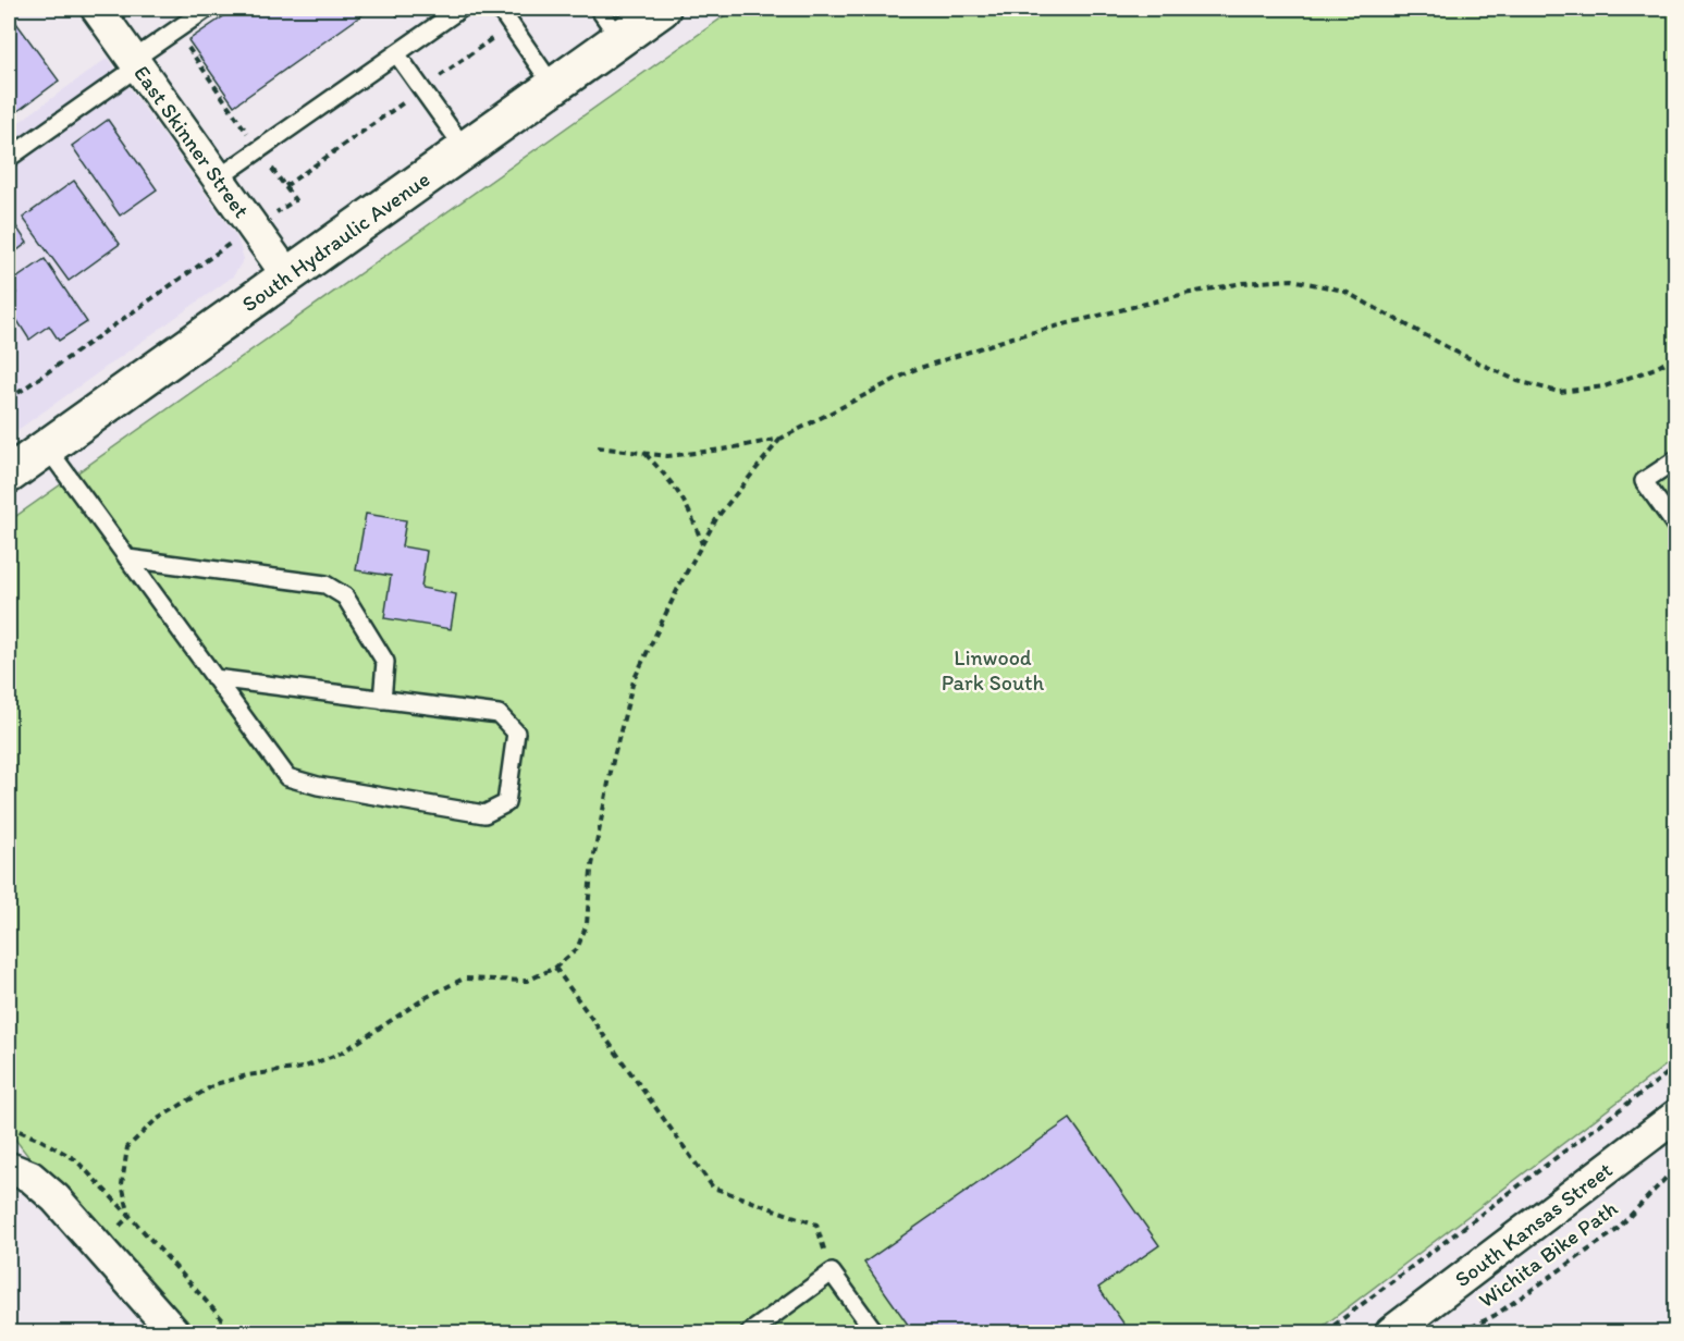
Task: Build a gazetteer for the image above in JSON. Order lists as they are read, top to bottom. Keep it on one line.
{"streets":{"street":["East Skinner Street","South Hydraulic Avenue","South Kansas Street"],"path":["Wichita Bike Path"]},"crossings":[["East Skinner Street","South Hydraulic Avenue"]],"parks":["Linwood Park South"]}
